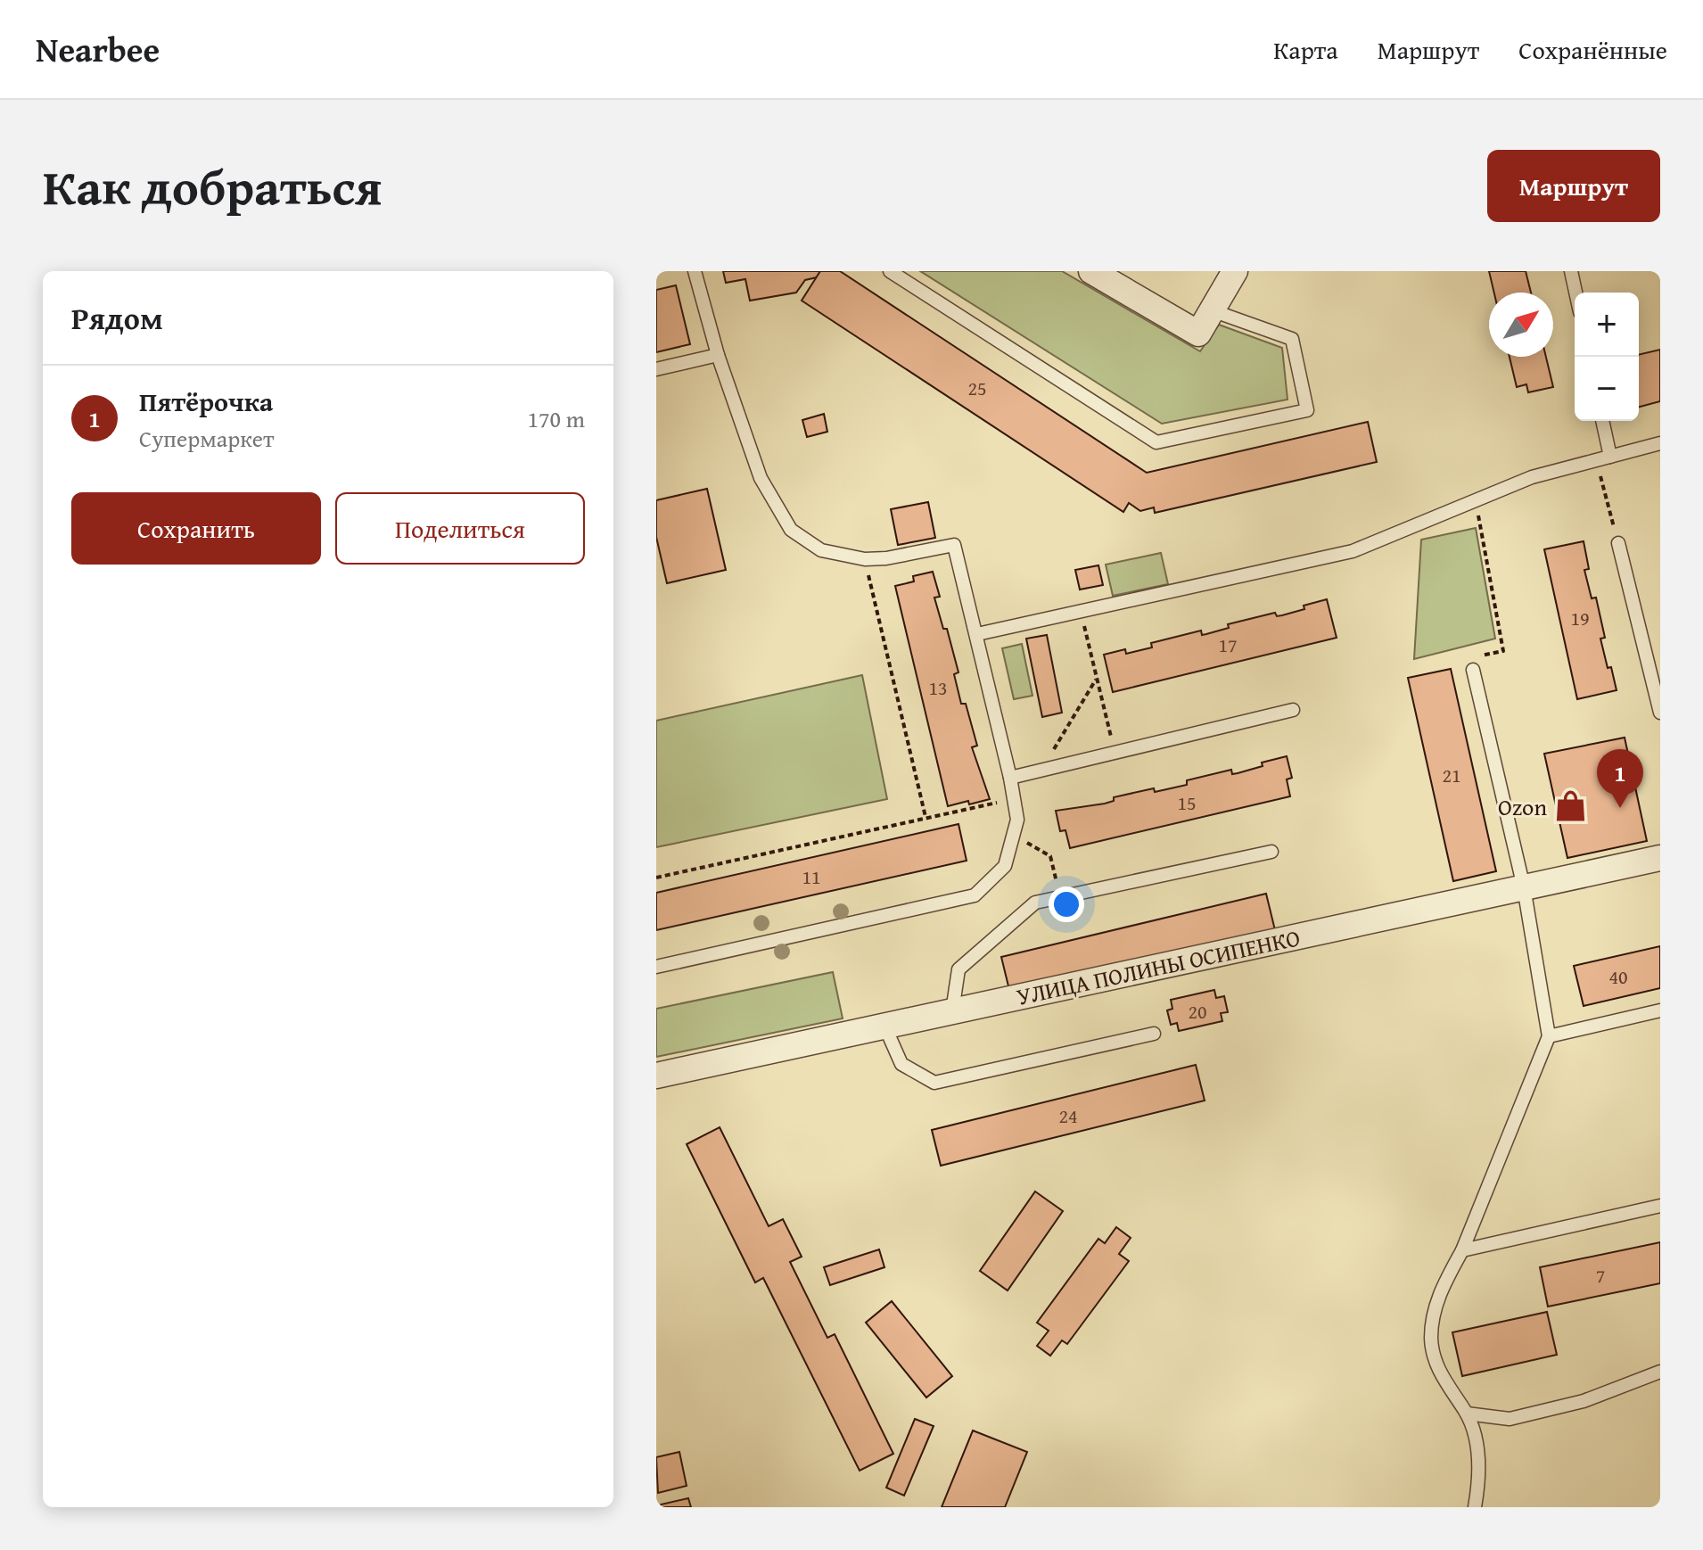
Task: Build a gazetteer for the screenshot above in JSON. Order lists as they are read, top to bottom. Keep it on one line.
{"streets":{"street":["УЛИЦА ПОЛИНЫ ОСИПЕНКО"]},"places":{"shop":["Ozon"]},"house_numbers":["25","19","17","13","21","15","11","40","20","24","7"],"north":"top right","page":{"header":"Nearbee","nav":["Карта","Маршрут","Сохранённые"],"title":"Как добраться","buttons":["Маршрут",["Сохранить","Поделиться"]],"heading":"Рядом","map_buttons":["+","−"],"list":[{"mark":"1","name":"Пятёрочка","note":"Супермаркет","value":"170 m"}],"pins":"1"}}
